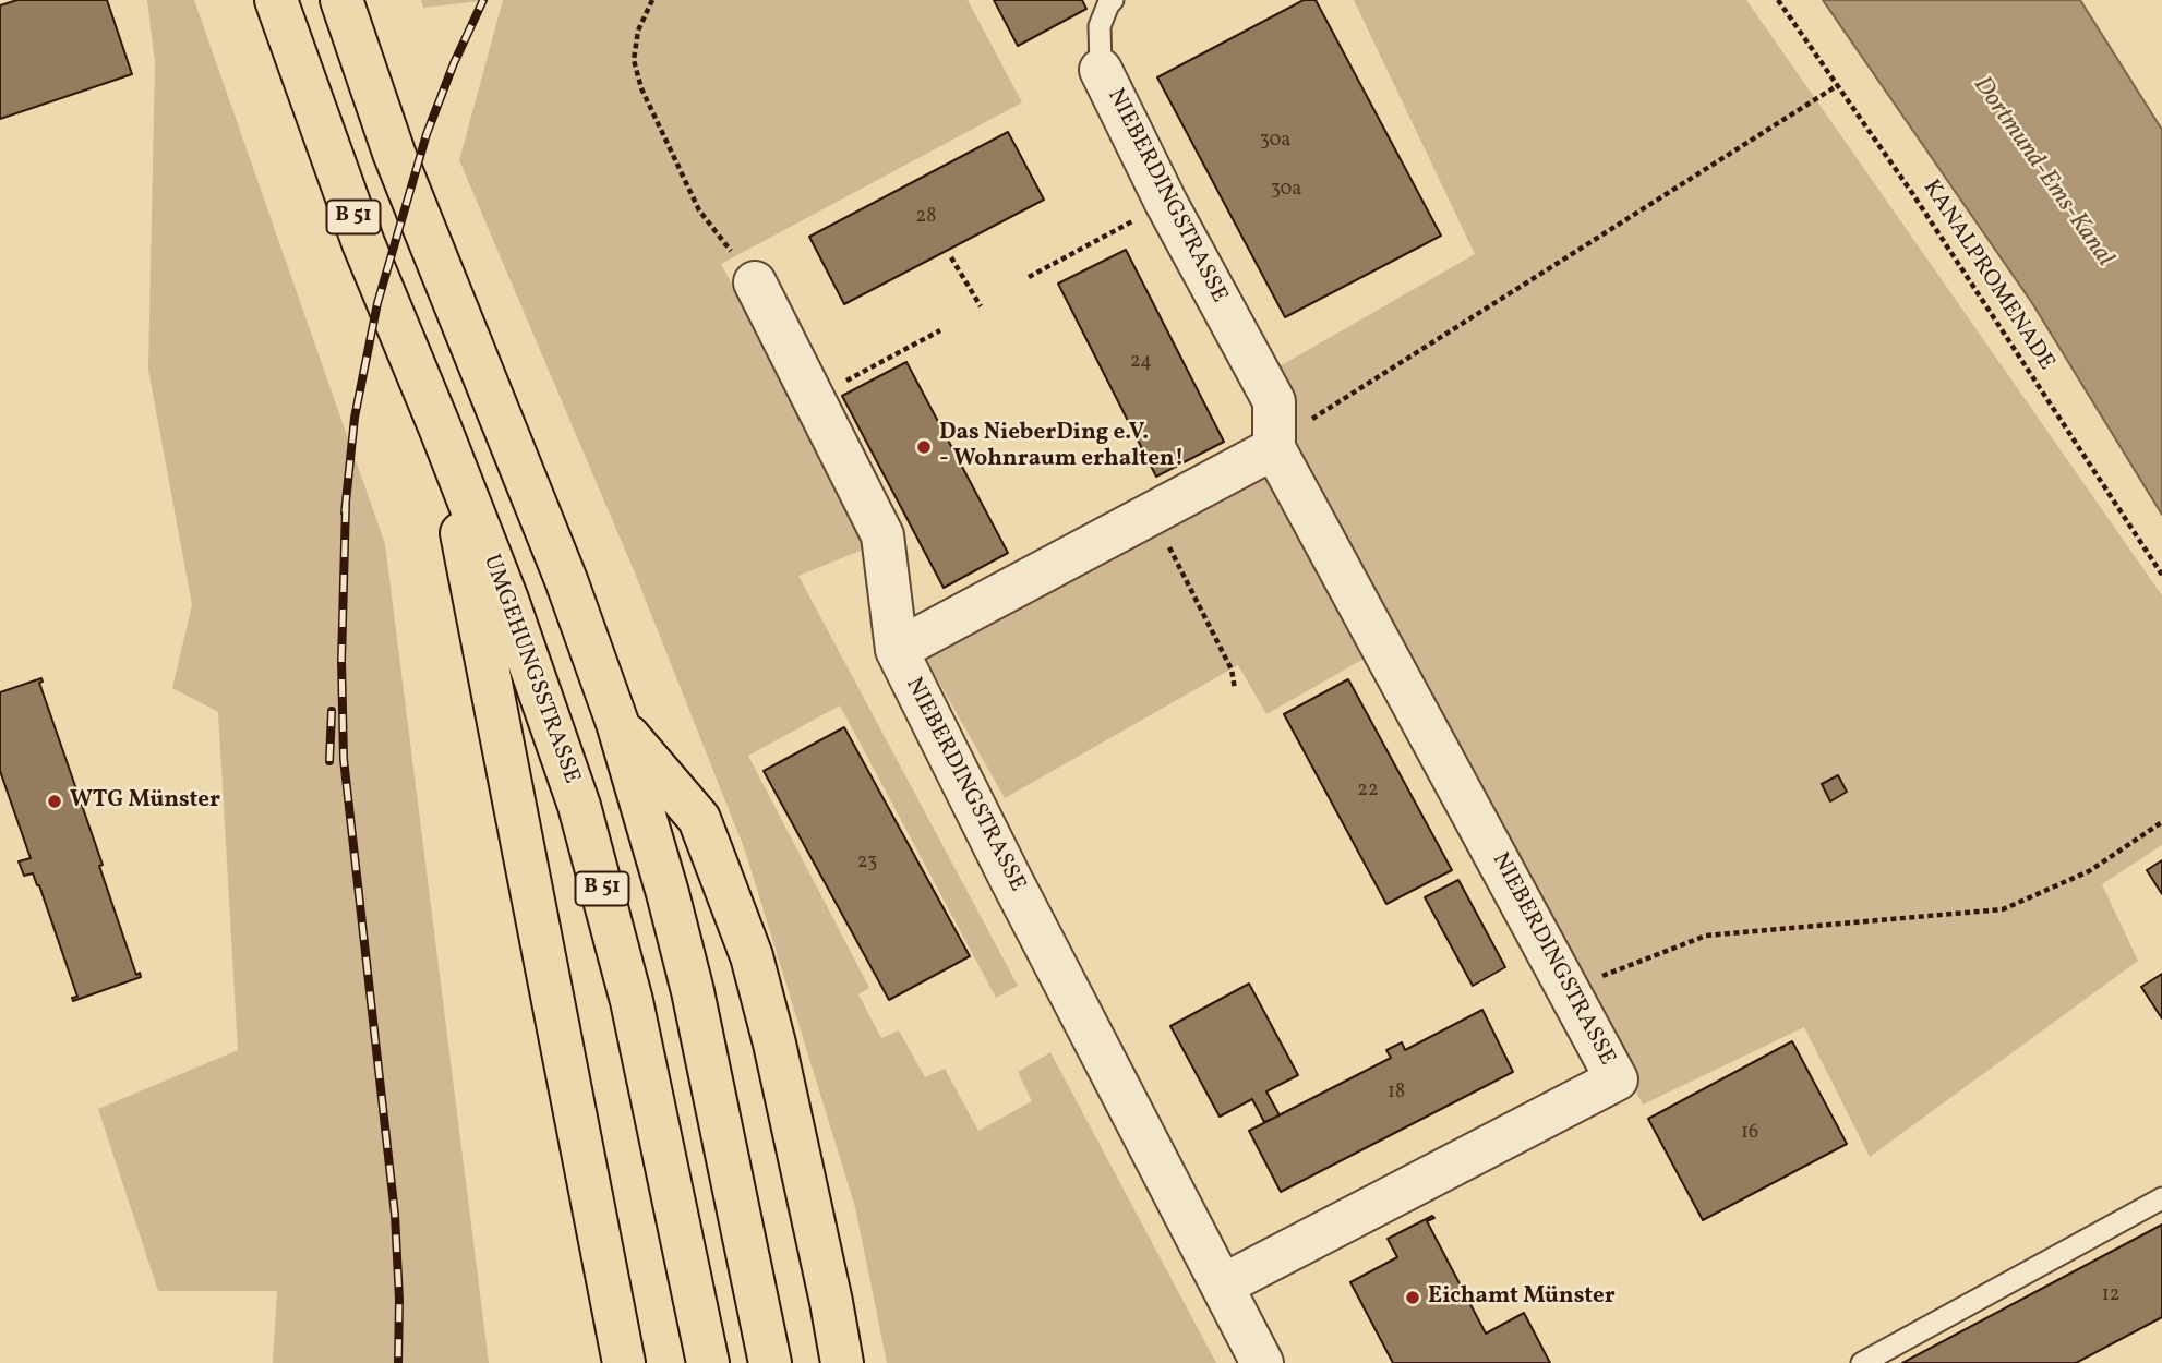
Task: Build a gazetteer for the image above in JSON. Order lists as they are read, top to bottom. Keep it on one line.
{"streets":{"highway":["B 51","UMGEHUNGSSTRASSE"],"street":["NIEBERDINGSTRASSE"],"path":["KANALPROMENADE"]},"crossings":[["B 51","UMGEHUNGSSTRASSE"]],"water":["Dortmund-Ems-Kanal"],"places":["Das NieberDing e.V. - Wohnraum erhalten!","WTG Münster","Eichamt Münster"],"house_numbers":["30a","30a","28","24","22","23","18","16","12"]}
